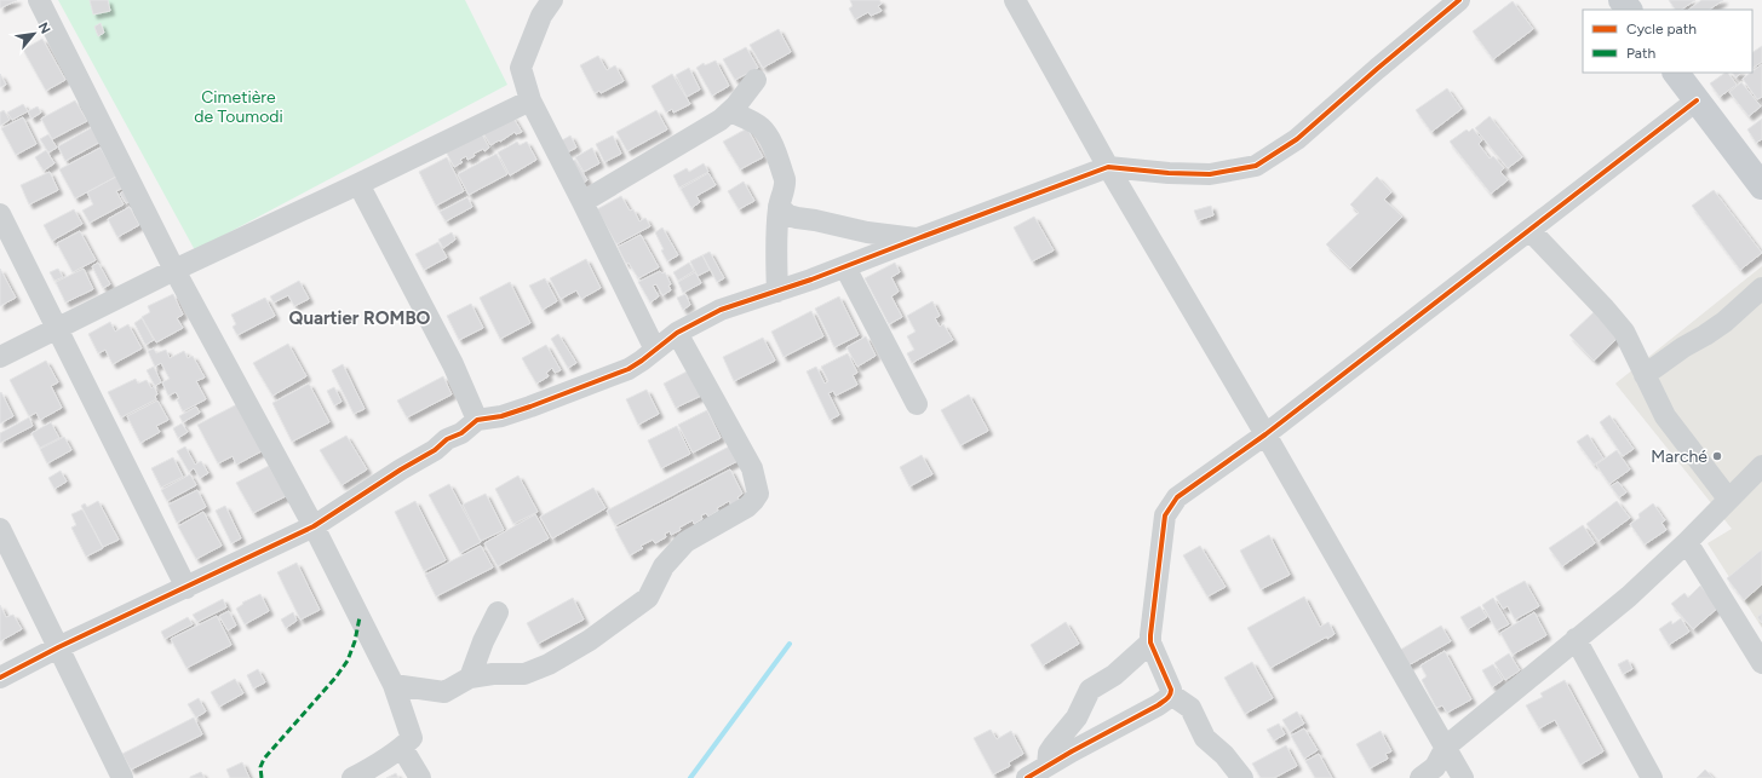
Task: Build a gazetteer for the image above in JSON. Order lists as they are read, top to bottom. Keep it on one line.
{"districts":["Quartier ROMBO"],"parks":["Cimetière de Toumodi"],"places":["Marché"],"legend":["Cycle path","Path"],"north":"top right"}
